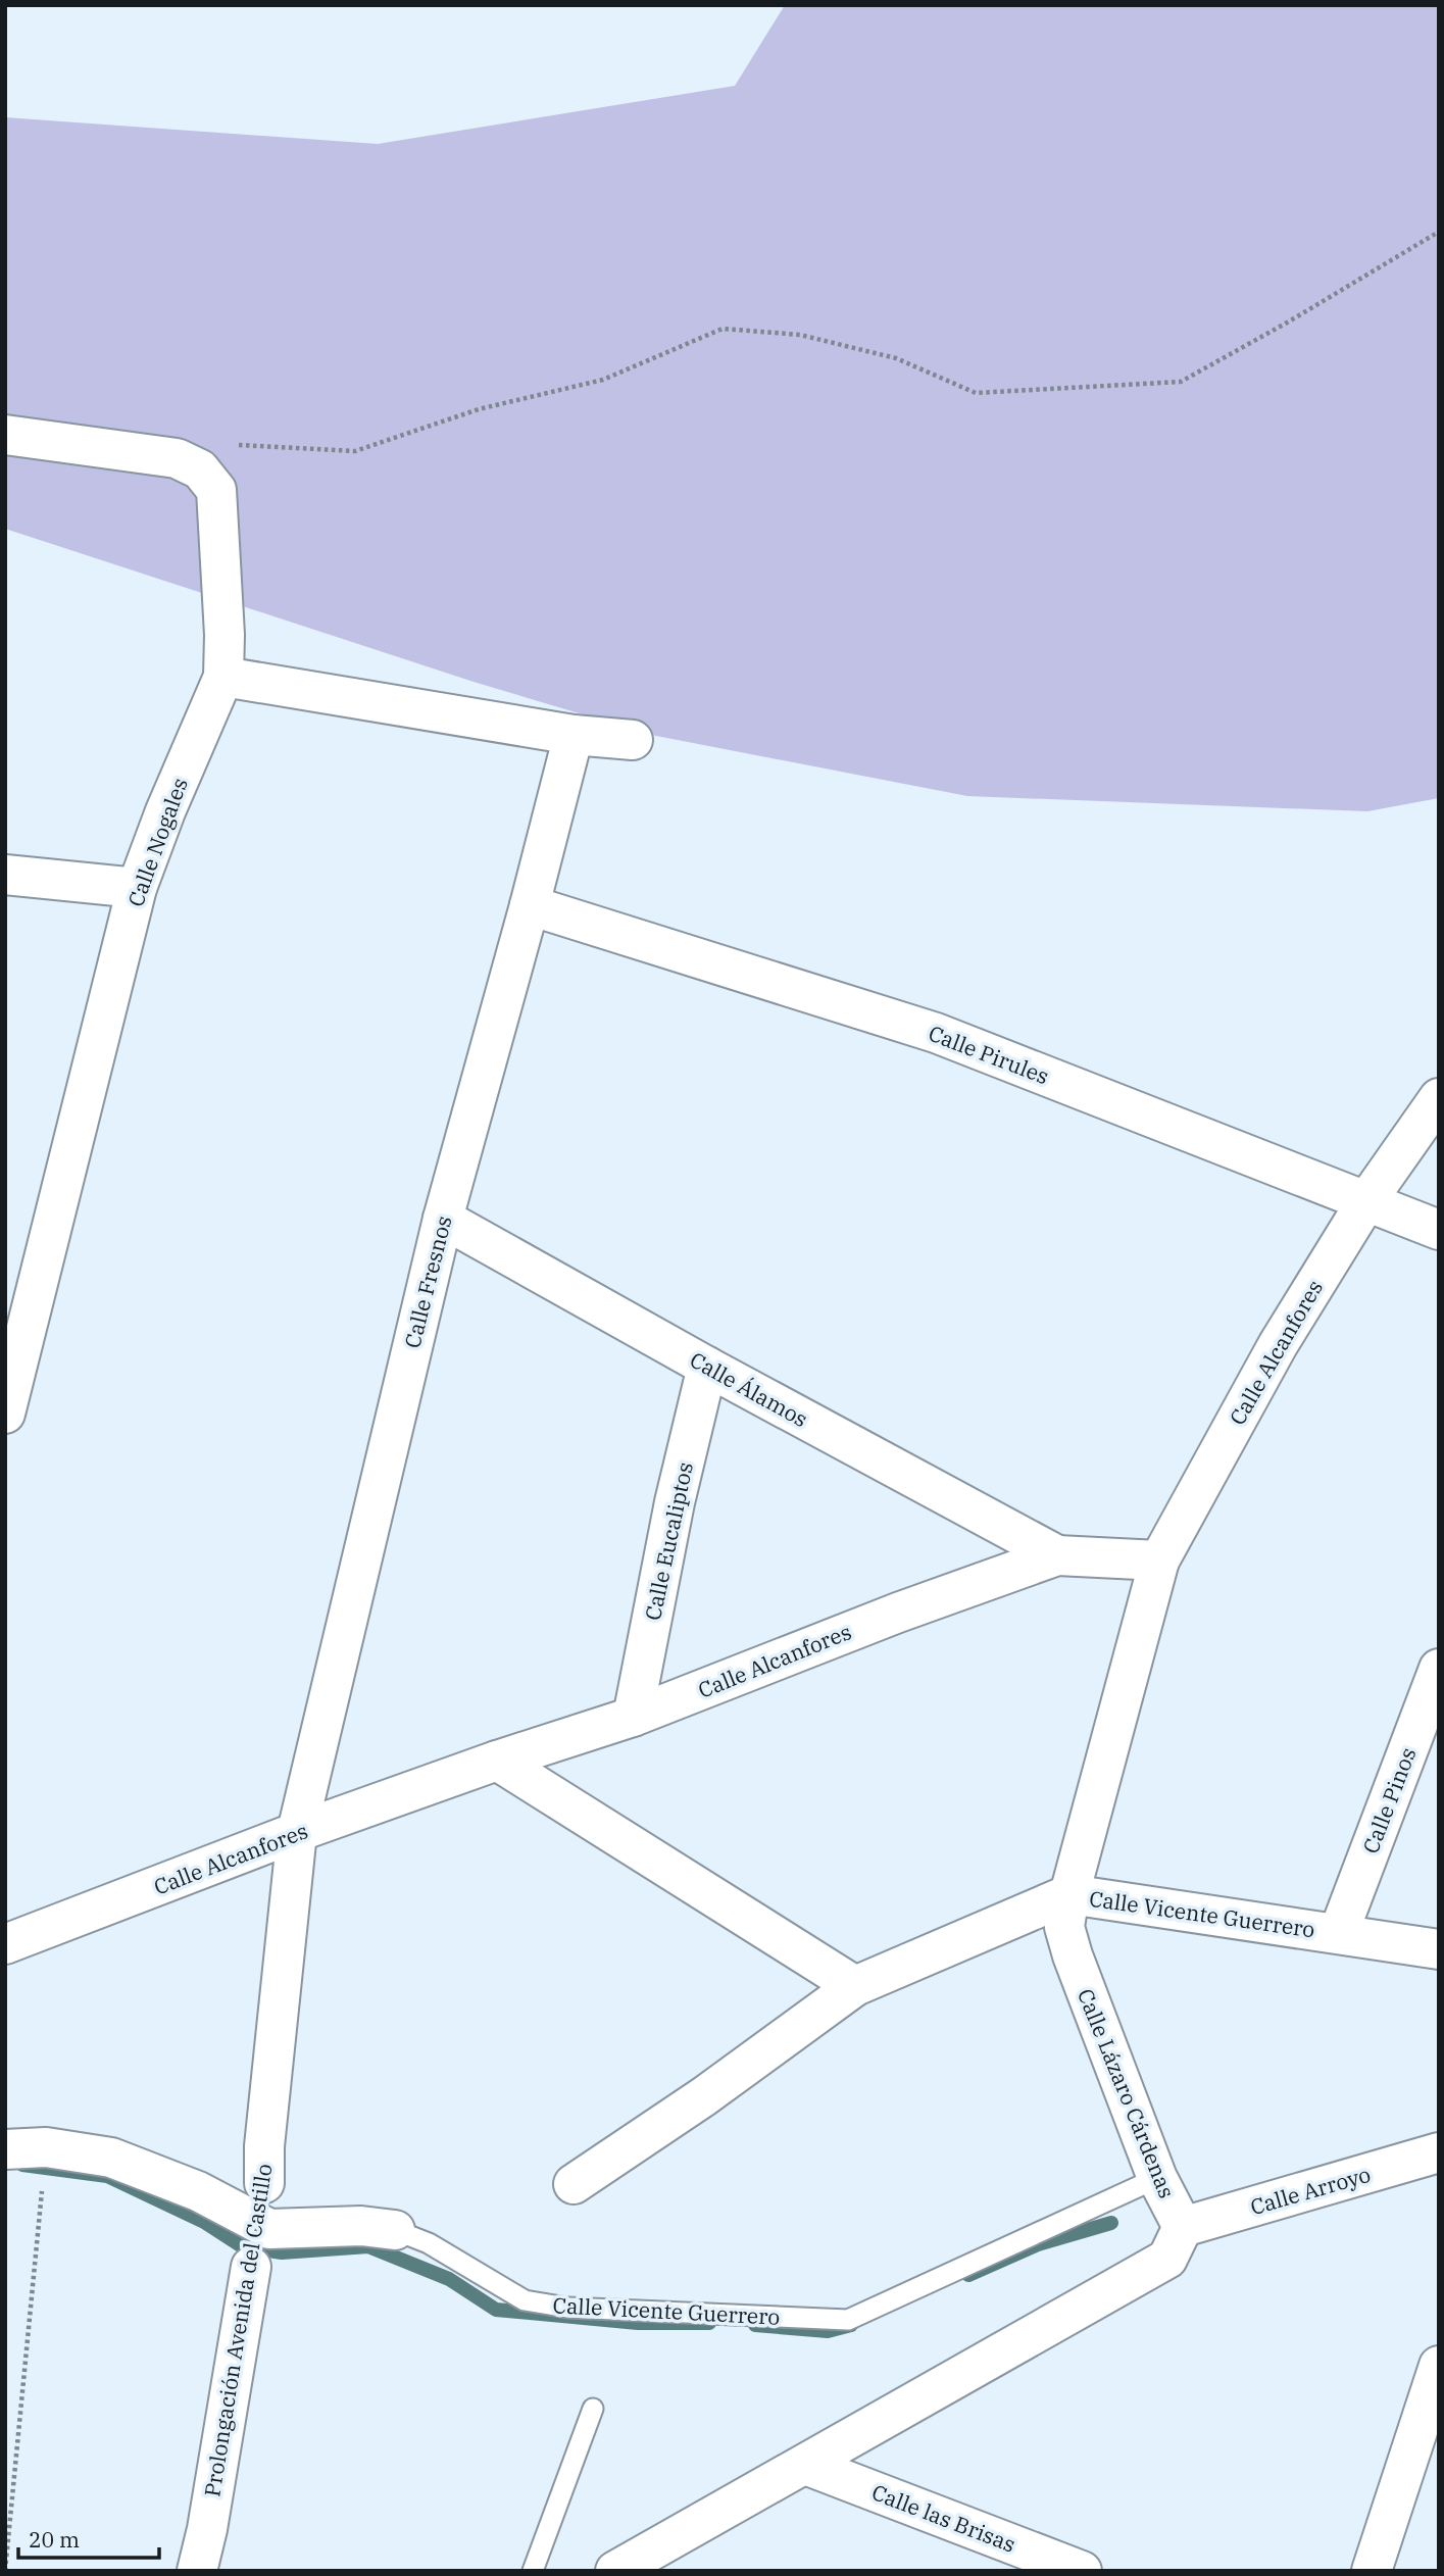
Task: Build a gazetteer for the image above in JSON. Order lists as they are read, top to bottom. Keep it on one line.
{"streets":{"street":["Calle Nogales","Calle Pirules","Calle Fresnos","Calle Alcanfores","Calle Álamos","Calle Eucaliptos","Calle Pinos","Calle Vicente Guerrero","Calle Lázaro Cárdenas","Calle Arroyo","Prolongación Avenida del Castillo","Calle las Brisas"]},"crossings":[["Calle Pirules","Calle Fresnos"],["Calle Pirules","Calle Alcanfores"],["Calle Fresnos","Calle Alcanfores"],["Calle Fresnos","Calle Álamos"],["Calle Fresnos","Prolongación Avenida del Castillo"],["Calle Alcanfores","Calle Álamos"],["Calle Alcanfores","Calle Eucaliptos"],["Calle Alcanfores","Calle Lázaro Cárdenas"],["Calle Alcanfores","Prolongación Avenida del Castillo"],["Calle Álamos","Calle Eucaliptos"],["Calle Pinos","Calle Vicente Guerrero"],["Calle Vicente Guerrero","Calle Lázaro Cárdenas"],["Calle Lázaro Cárdenas","Calle Arroyo"]],"scale_bar":"20 m"}
